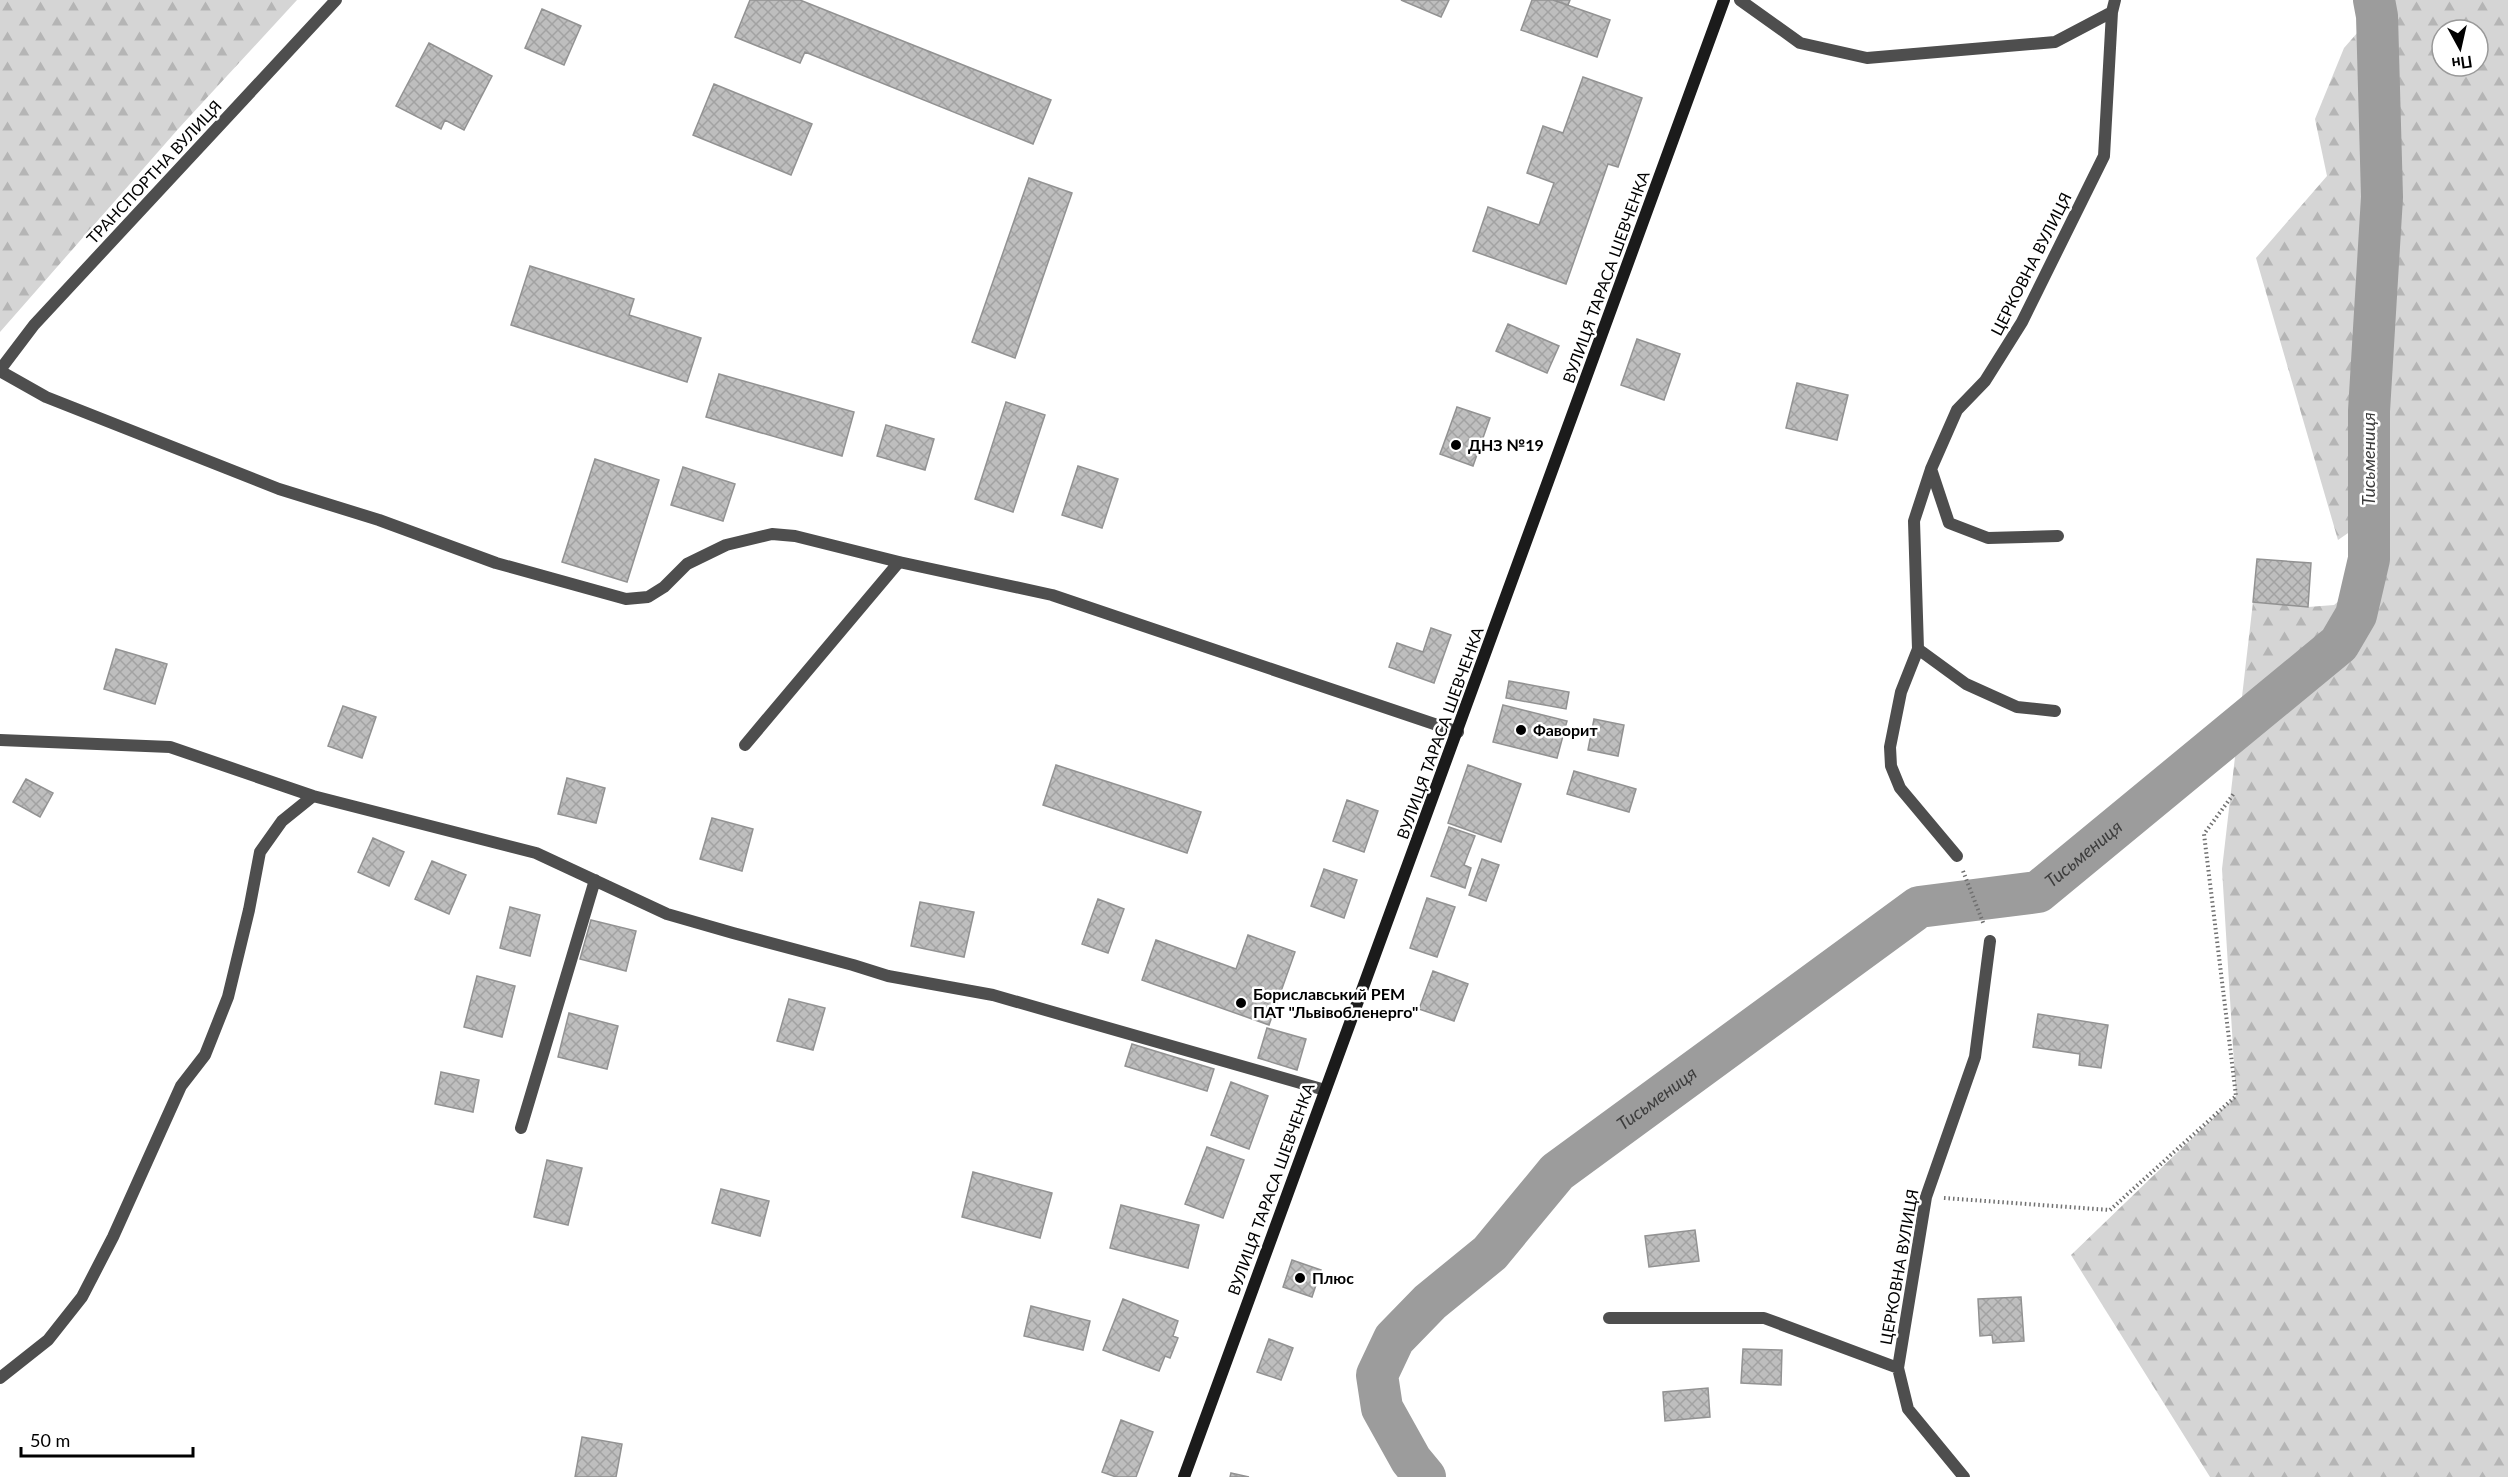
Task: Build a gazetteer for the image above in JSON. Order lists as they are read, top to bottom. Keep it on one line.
{"streets":{"main road":["ВУЛИЦЯ ТАРАСА ШЕВЧЕНКА"],"street":["ТРАНСПОРТНА ВУЛИЦЯ","ЦЕРКОВНА ВУЛИЦЯ"]},"water":["Тисьмениця"],"places":["ДНЗ №19","Фаворит","Бориславський РЕМ ПАТ \"Львівобленерго\"","Плюс"],"scale_bar":"50 m","north":"bottom"}
